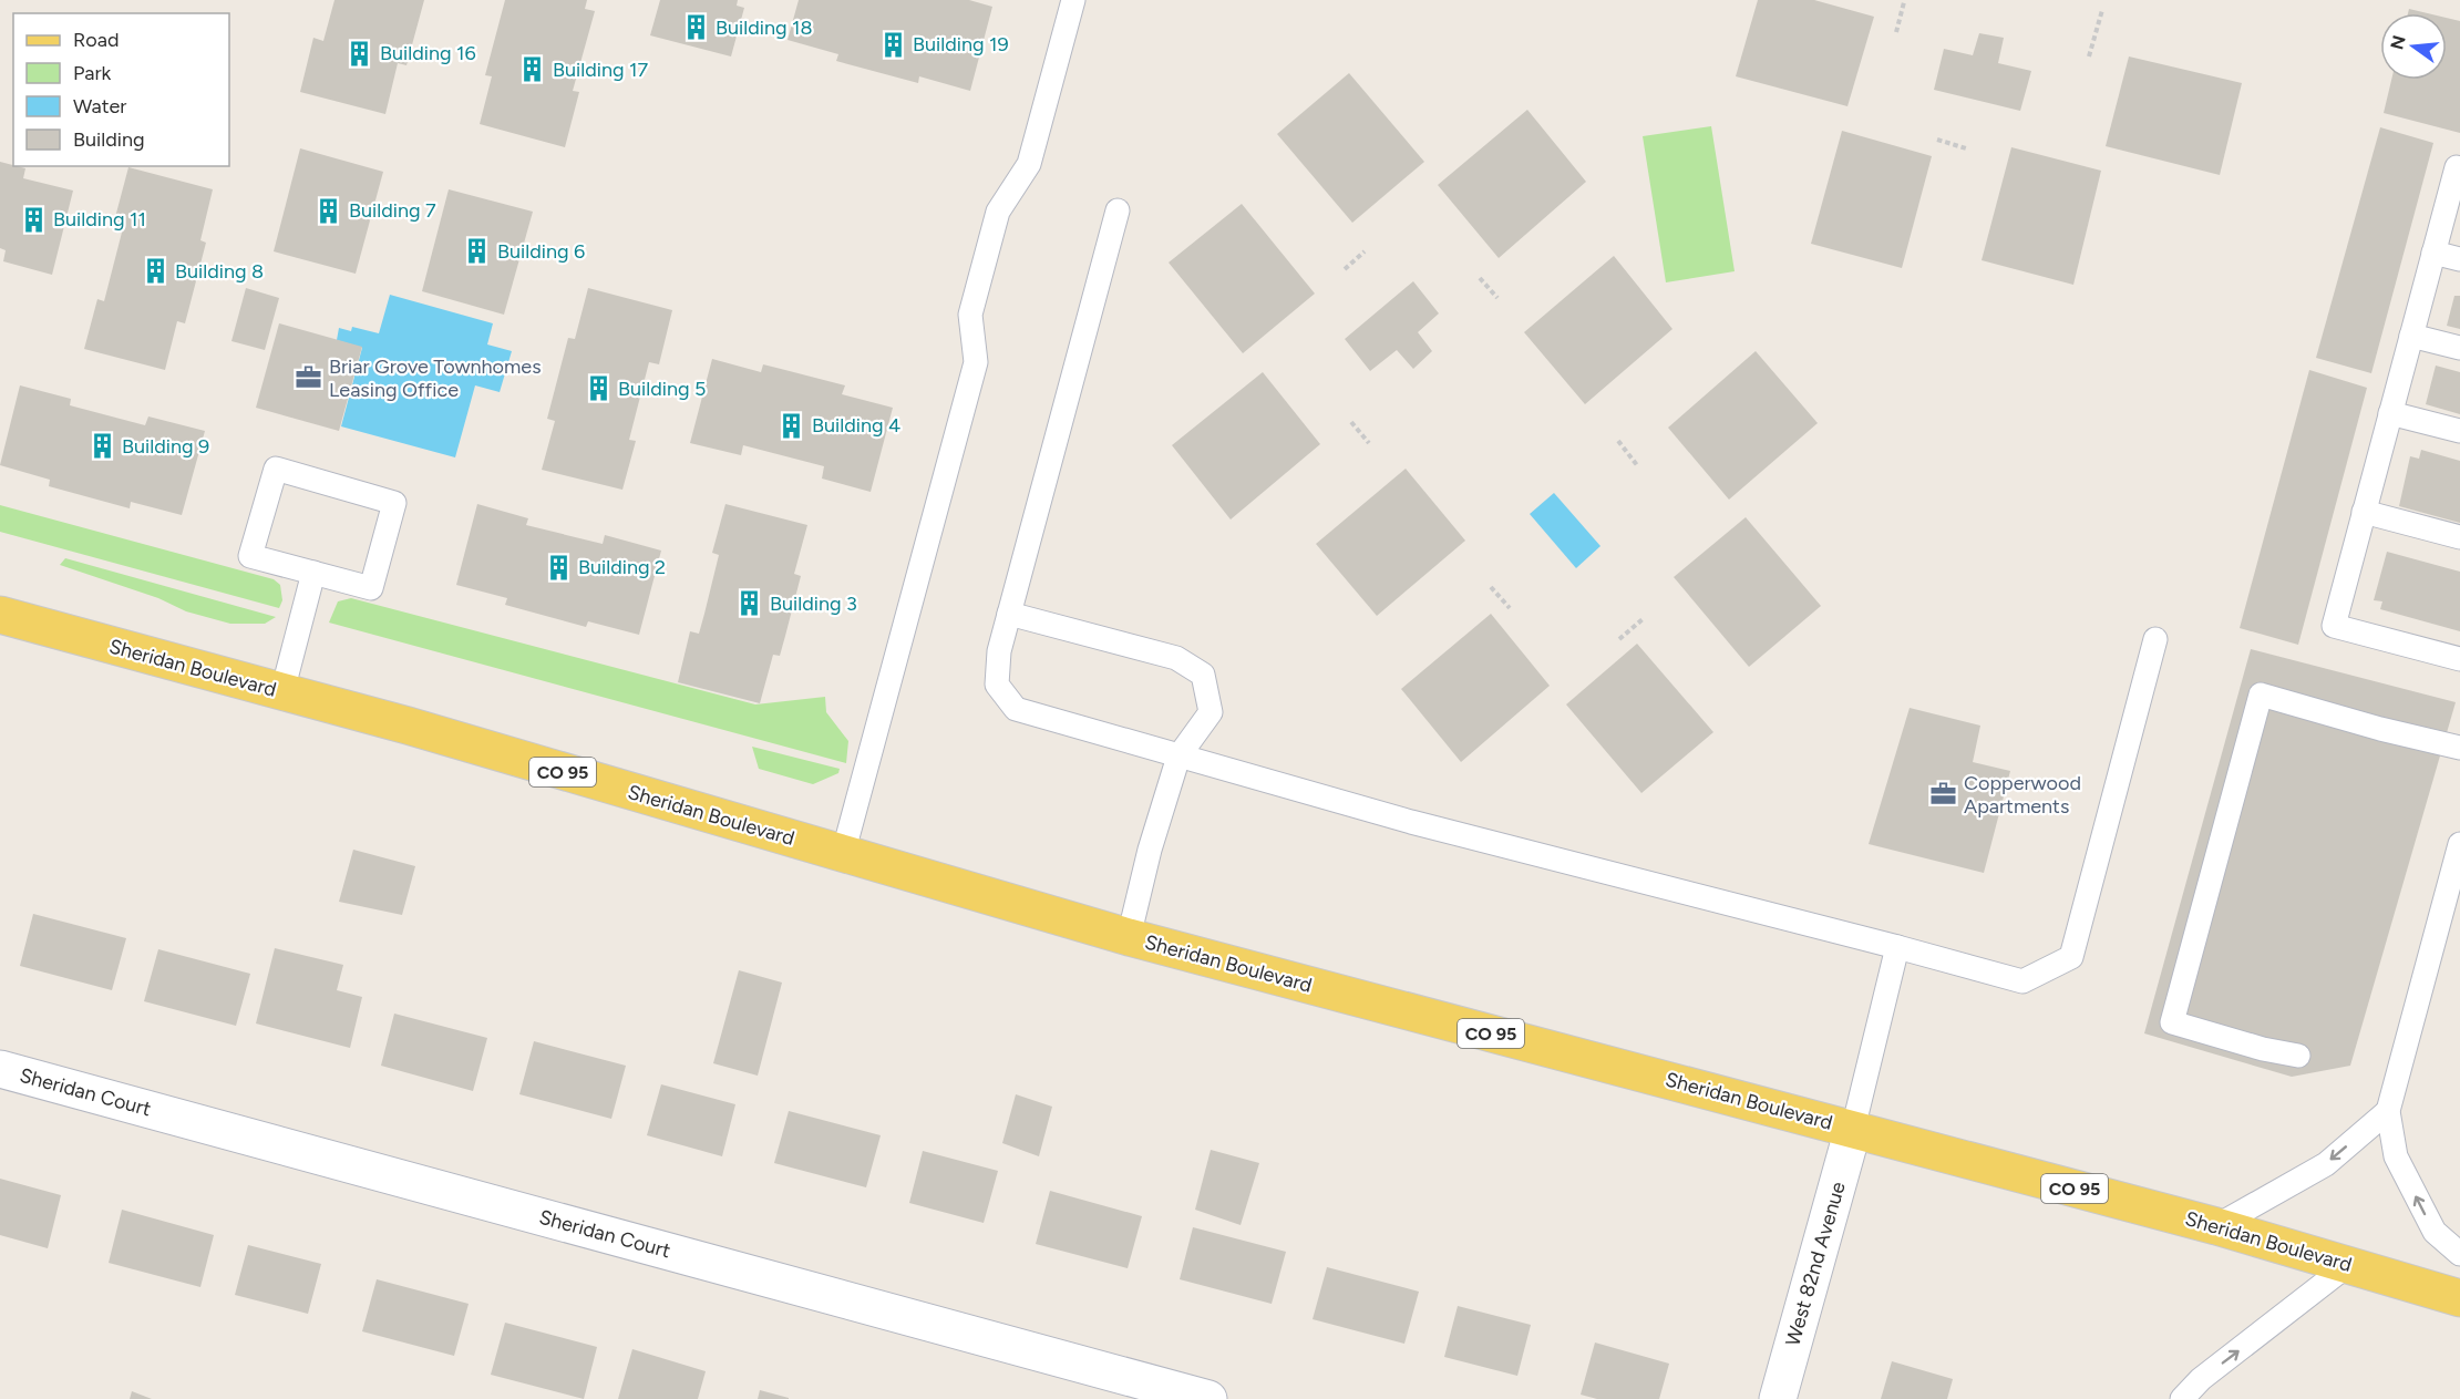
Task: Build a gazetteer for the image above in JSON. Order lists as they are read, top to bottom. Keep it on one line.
{"streets":{"main road":["Sheridan Boulevard","CO 95"],"street":["Sheridan Court","West 82nd Avenue"]},"crossings":[["Sheridan Boulevard","West 82nd Avenue"]],"places":{"building":["Building 18","Building 19","Building 16","Building 17","Building 7","Building 11","Building 6","Building 8","Building 5","Building 4","Building 9","Building 2","Building 3"],"office":["Briar Grove Townhomes Leasing Office","Copperwood Apartments"]},"legend":["Road","Park","Water","Building"],"north":"left"}
